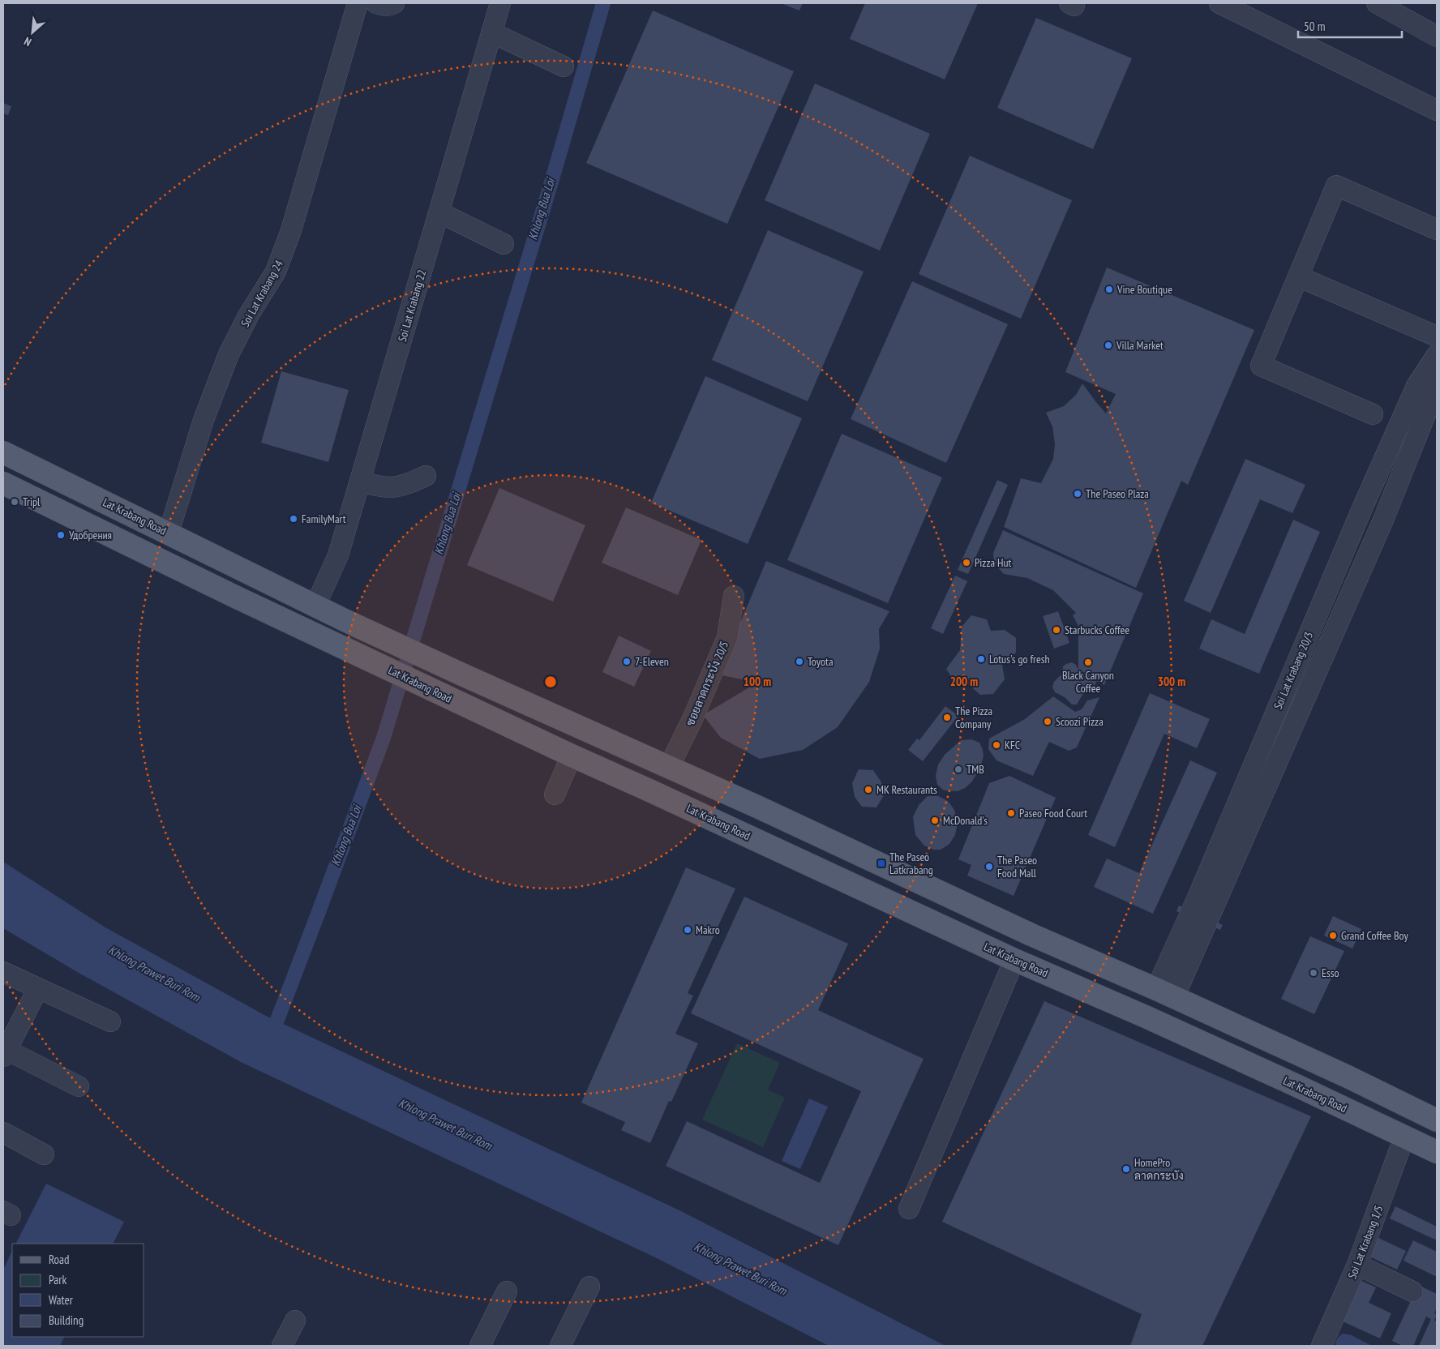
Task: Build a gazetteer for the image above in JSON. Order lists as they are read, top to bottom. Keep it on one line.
{"streets":{"main road":["Lat Krabang Road"],"street":["Soi Lat Krabang 24","Soi Lat Krabang 22","Soi Lat Krabang 20/3","ซอยลาดกระบัง 20/5","Soi Lat Krabang 1/5"]},"crossings":[["Soi Lat Krabang 24","Lat Krabang Road"],["Soi Lat Krabang 22","Lat Krabang Road"],["Lat Krabang Road","Soi Lat Krabang 20/3"],["Lat Krabang Road","ซอยลาดกระบัง 20/5"],["Lat Krabang Road","Soi Lat Krabang 1/5"]],"water":["Khlong Bua Loi","Khlong Prawet Buri Rom"],"places":{"other":["Vine Boutique","Villa Market","The Paseo Plaza","Tripl","FamilyMart","Удобрения","Pizza Hut","Starbucks Coffee","Lotus's go fresh","7-Eleven","Toyota","Black Canyon Coffee","The Pizza Company","Scoozi Pizza","KFC","TMB","MK Restaurants","Paseo Food Court","McDonald's","The Paseo Food Mall","Makro","Grand Coffee Boy","Esso","HomePro ลาดกระบัง"],"transit":["The Paseo Latkrabang"]},"legend":["Road","Park","Water","Building"],"scale_bar":"50 m","north":"bottom left","rings":["100 m","200 m","300 m"]}
